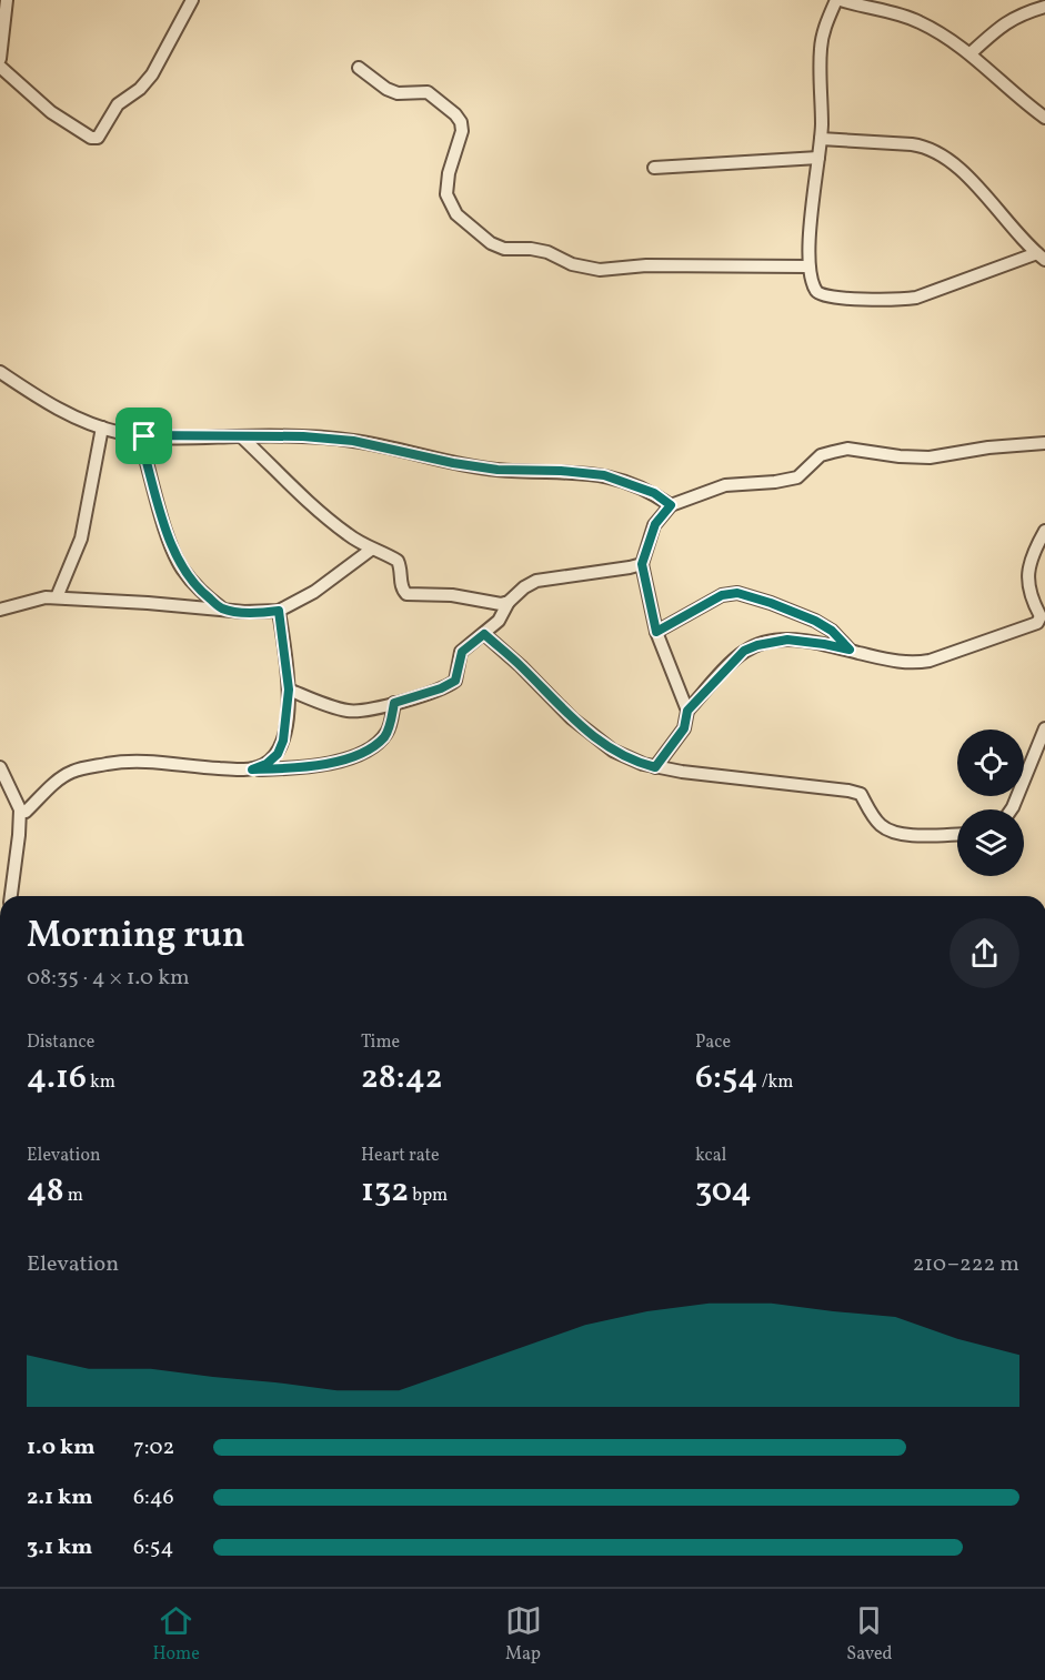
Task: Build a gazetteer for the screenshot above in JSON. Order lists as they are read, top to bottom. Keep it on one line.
{"page":{"heading":["Morning run","08:35 · 4 × 1.0 km"],"stats":[["Distance","4.16 km"],["Time","28:42"],["Pace","6:54 /km"],["Elevation","48 m"],["Heart rate","132 bpm"],["kcal","304"]],"chart":["Elevation","210–222 m"],"list":[{"name":"1.0 km","note":"7:02"},{"name":"2.1 km","note":"6:46"},{"name":"3.1 km","note":"6:54"}],"tabs":["Home","Map","Saved"]}}
